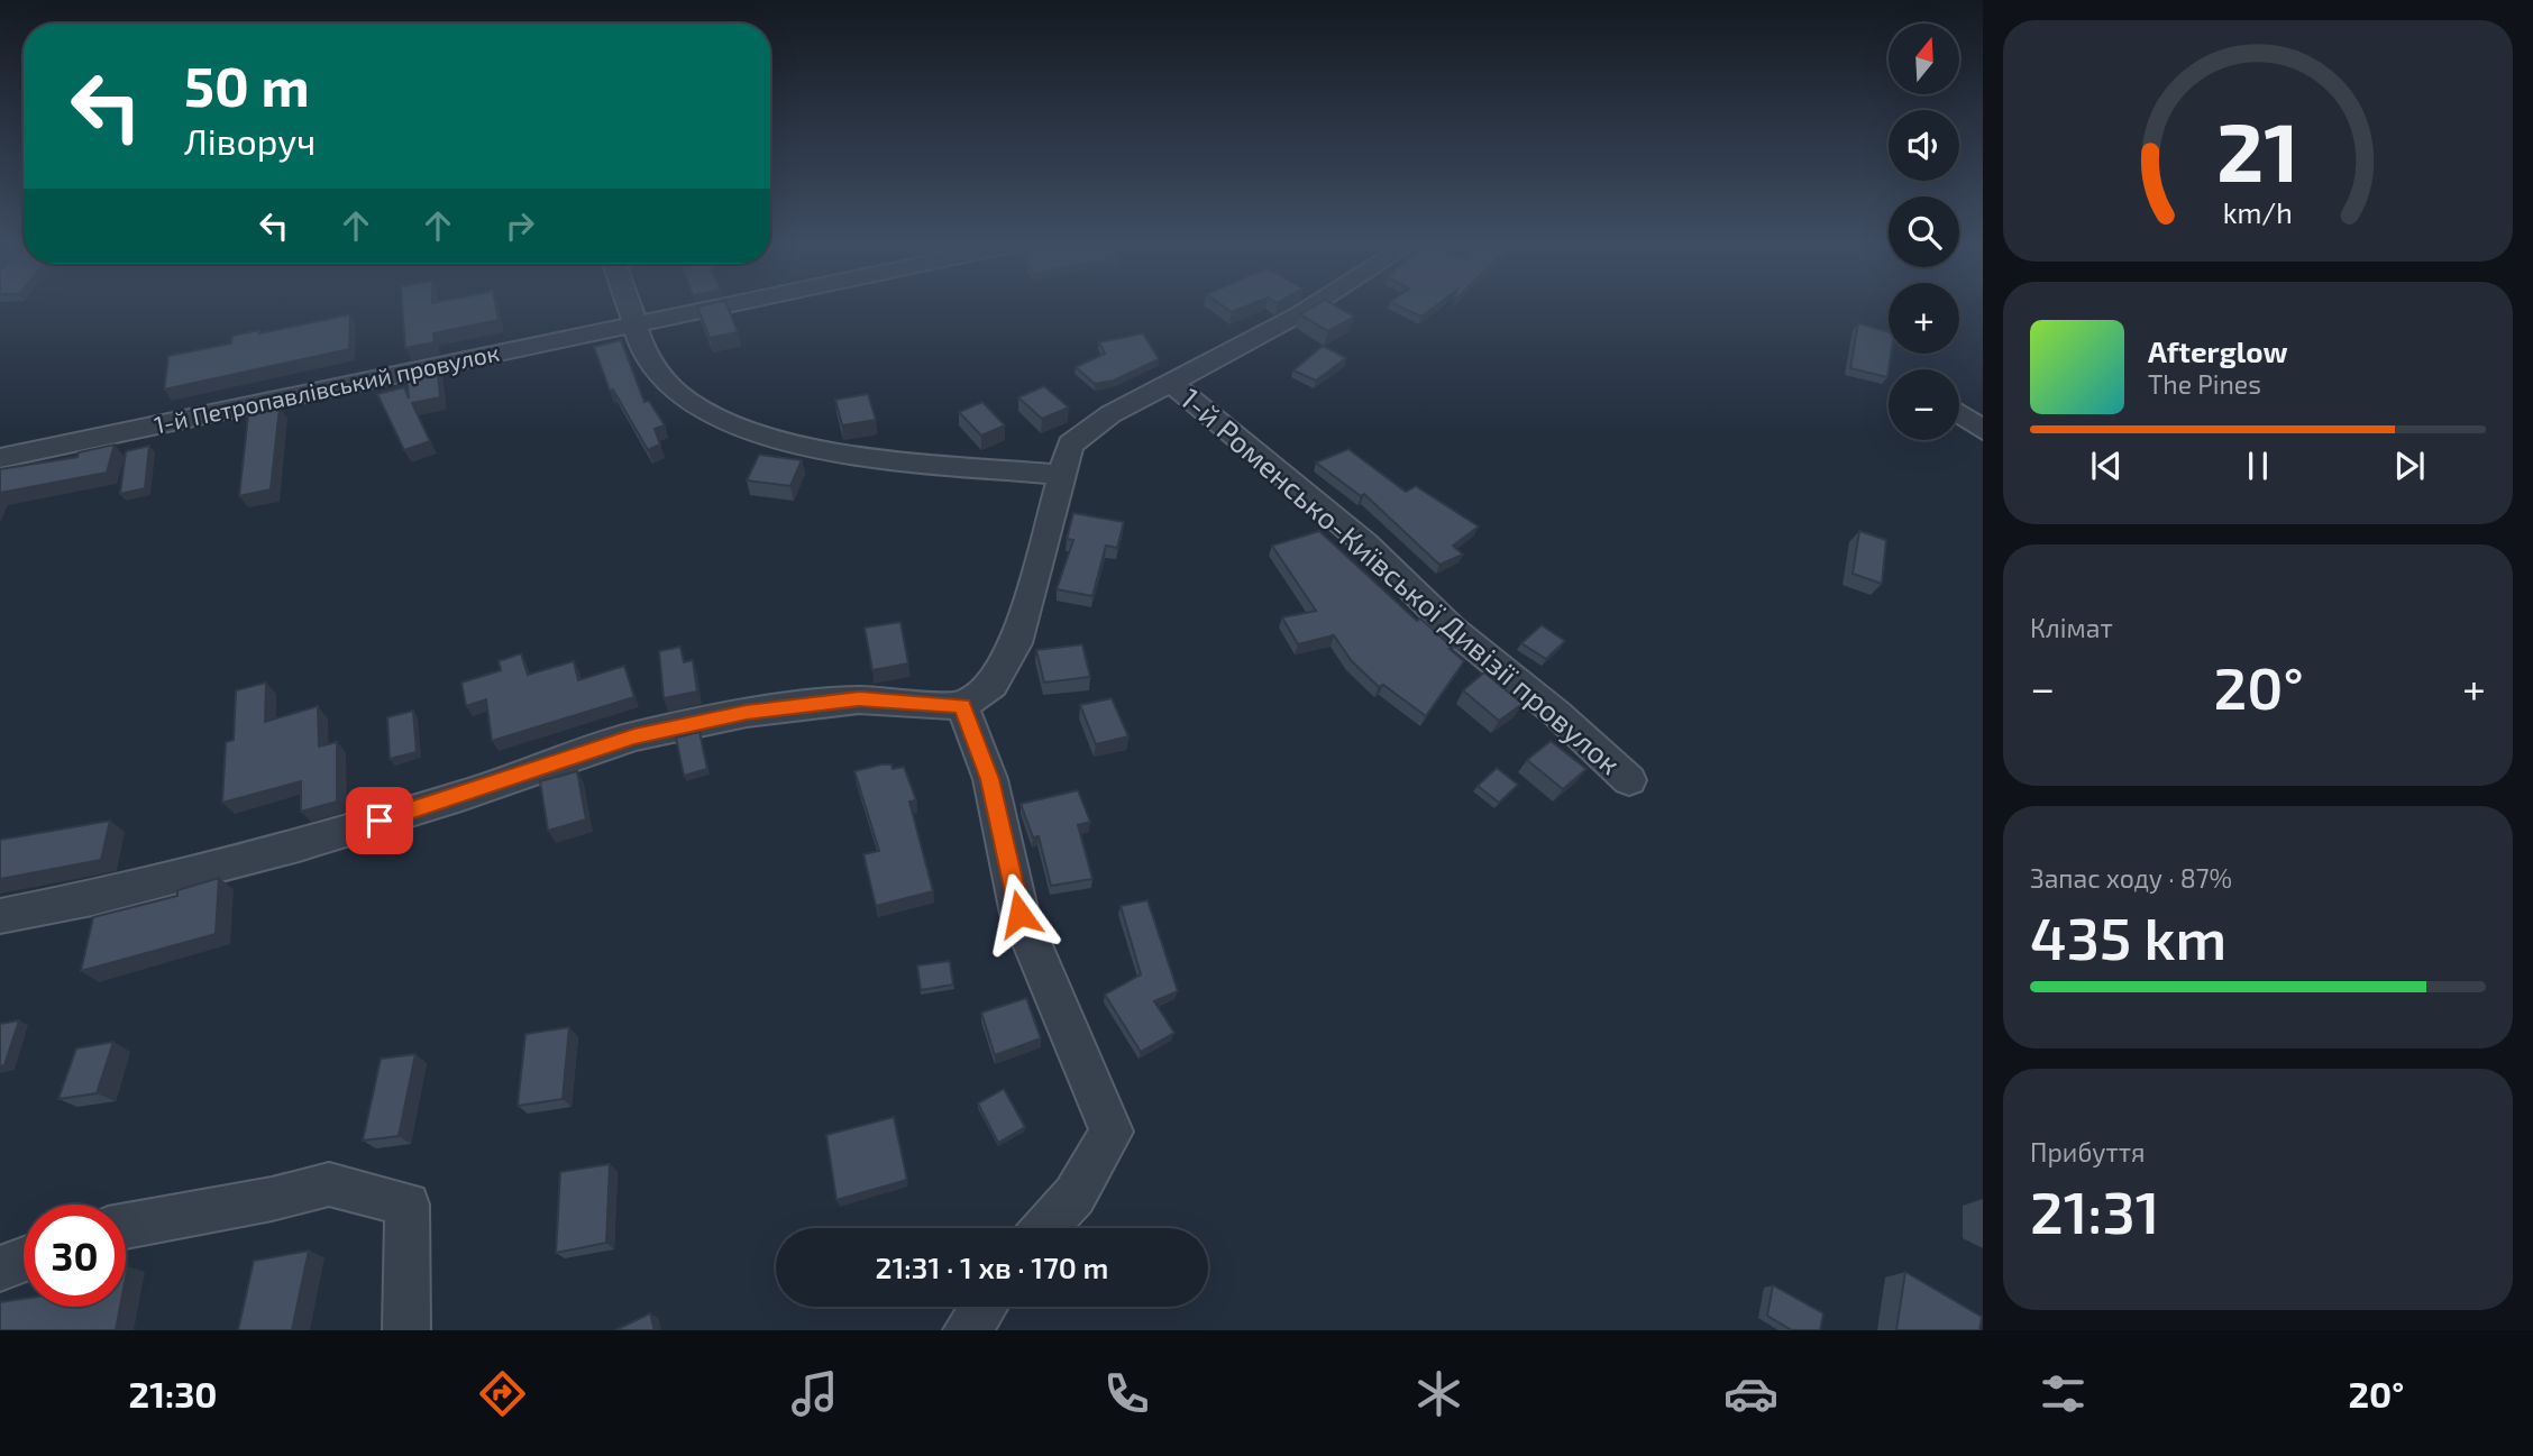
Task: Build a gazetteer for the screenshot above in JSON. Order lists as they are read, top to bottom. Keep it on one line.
{"streets":{"street":["1-й Петропавлівський провулок","1-й Роменсько-Київської Дивізії провулок"]},"north":"top","page":{"map_buttons":["+","−"],"turn":["50 m","Ліворуч"],"song":["Afterglow","The Pines"],"tile":["Клімат",["Запас ходу · 87%","435 km"],["Прибуття","21:31"]],"heat":["−","20°","+"],"limit":"30","trip":"21:31 · 1 хв · 170 m","tabs":["21:30","20°"],"gauge":["21","km/h"]}}
